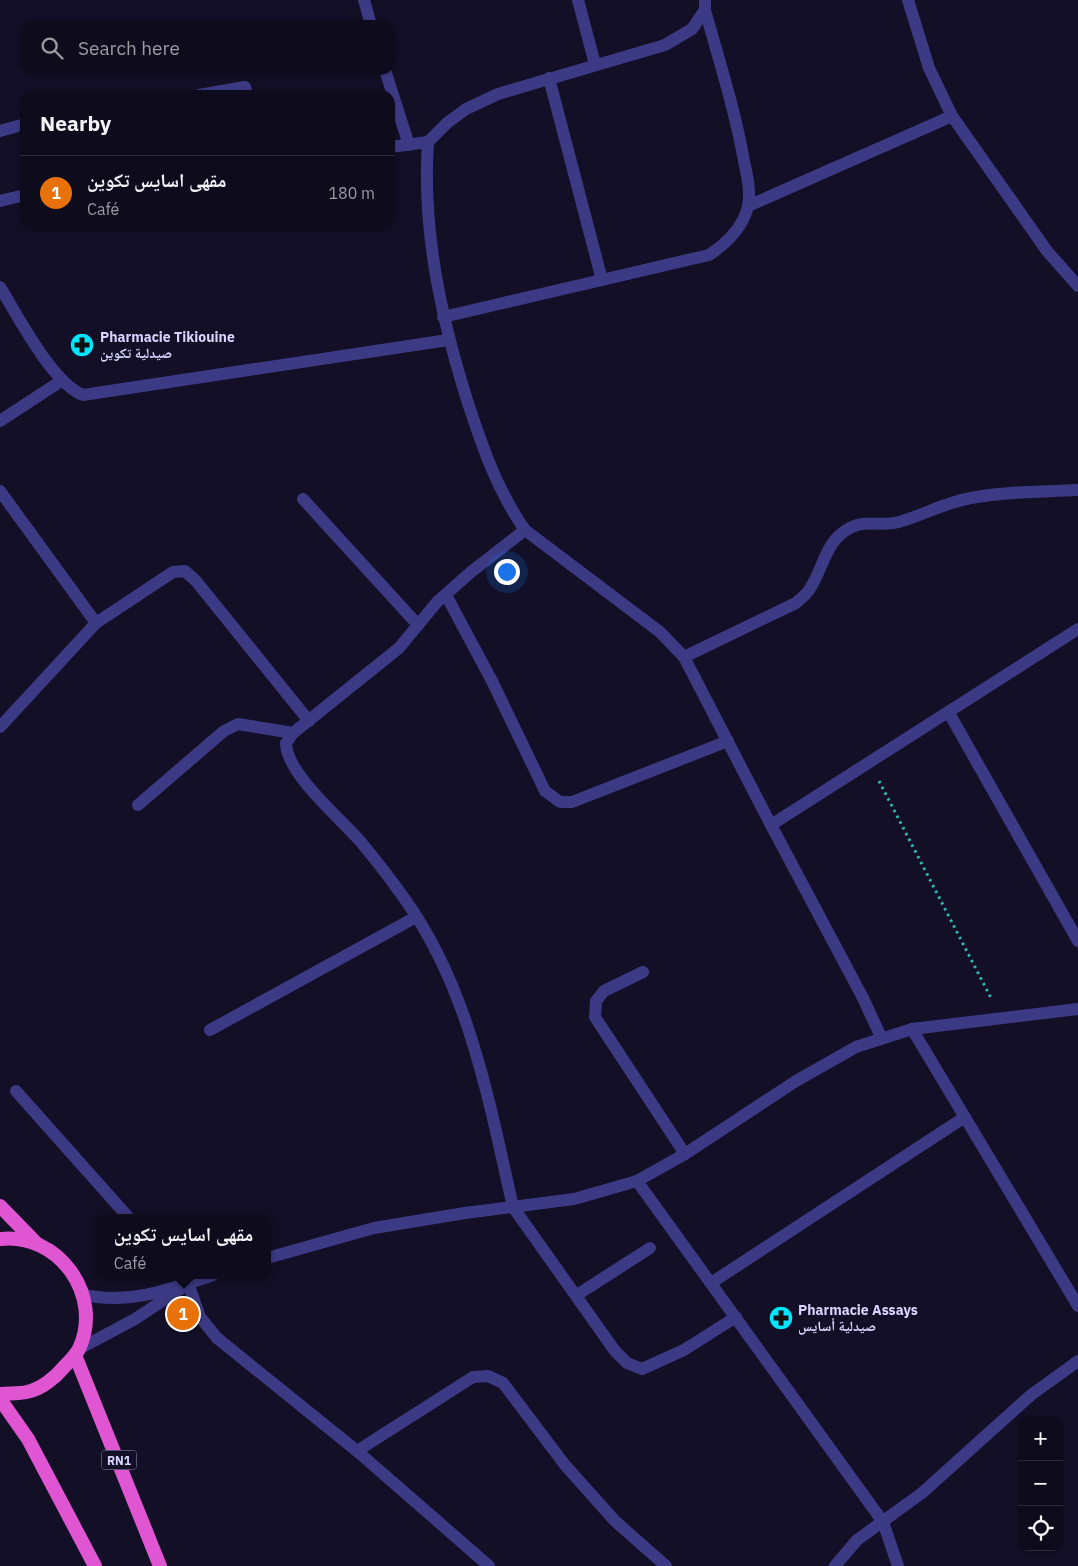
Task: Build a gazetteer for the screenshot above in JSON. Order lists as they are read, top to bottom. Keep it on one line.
{"streets":{"highway":["RN1"]},"places":{"pharmacy":["Pharmacie Tikiouine صيدلية تكوين","Pharmacie Assays صيدلية أسايس"]},"page":{"search":"Search here","heading":"Nearby","list":[{"mark":"1","name":"مقهى اسايس تكوين","note":"Café","value":"180 m"}],"popup":["مقهى اسايس تكوين","Café"],"pins":"1","map_buttons":["+","−"]}}
